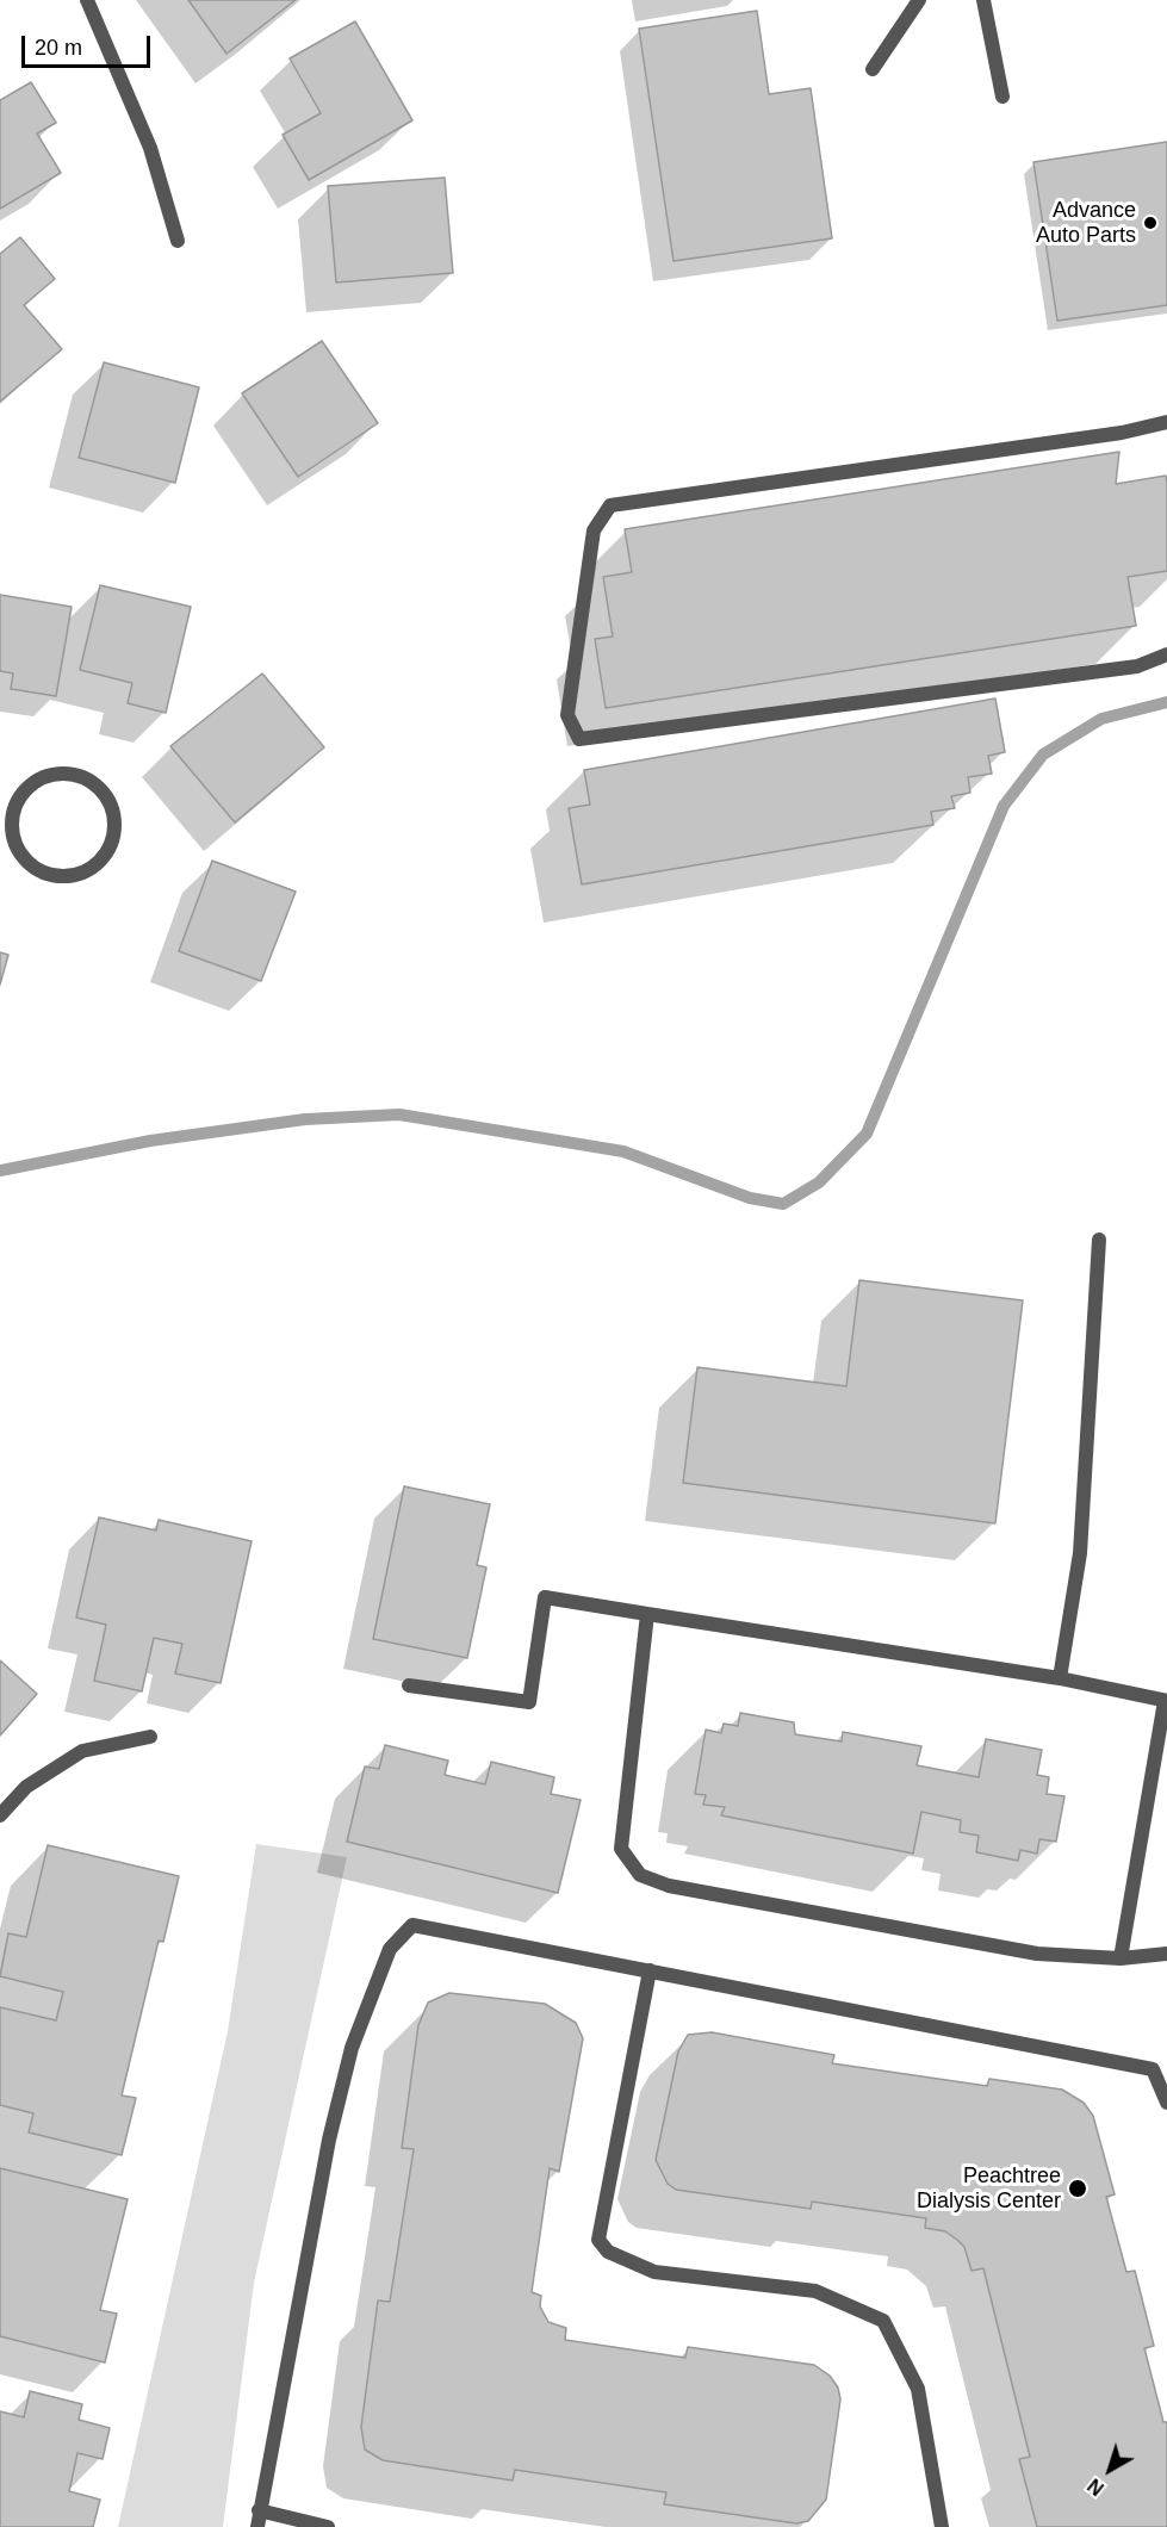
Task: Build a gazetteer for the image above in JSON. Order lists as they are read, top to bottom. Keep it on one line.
{"places":["Advance Auto Parts","Peachtree Dialysis Center"],"scale_bar":"20 m","north":"bottom left"}
